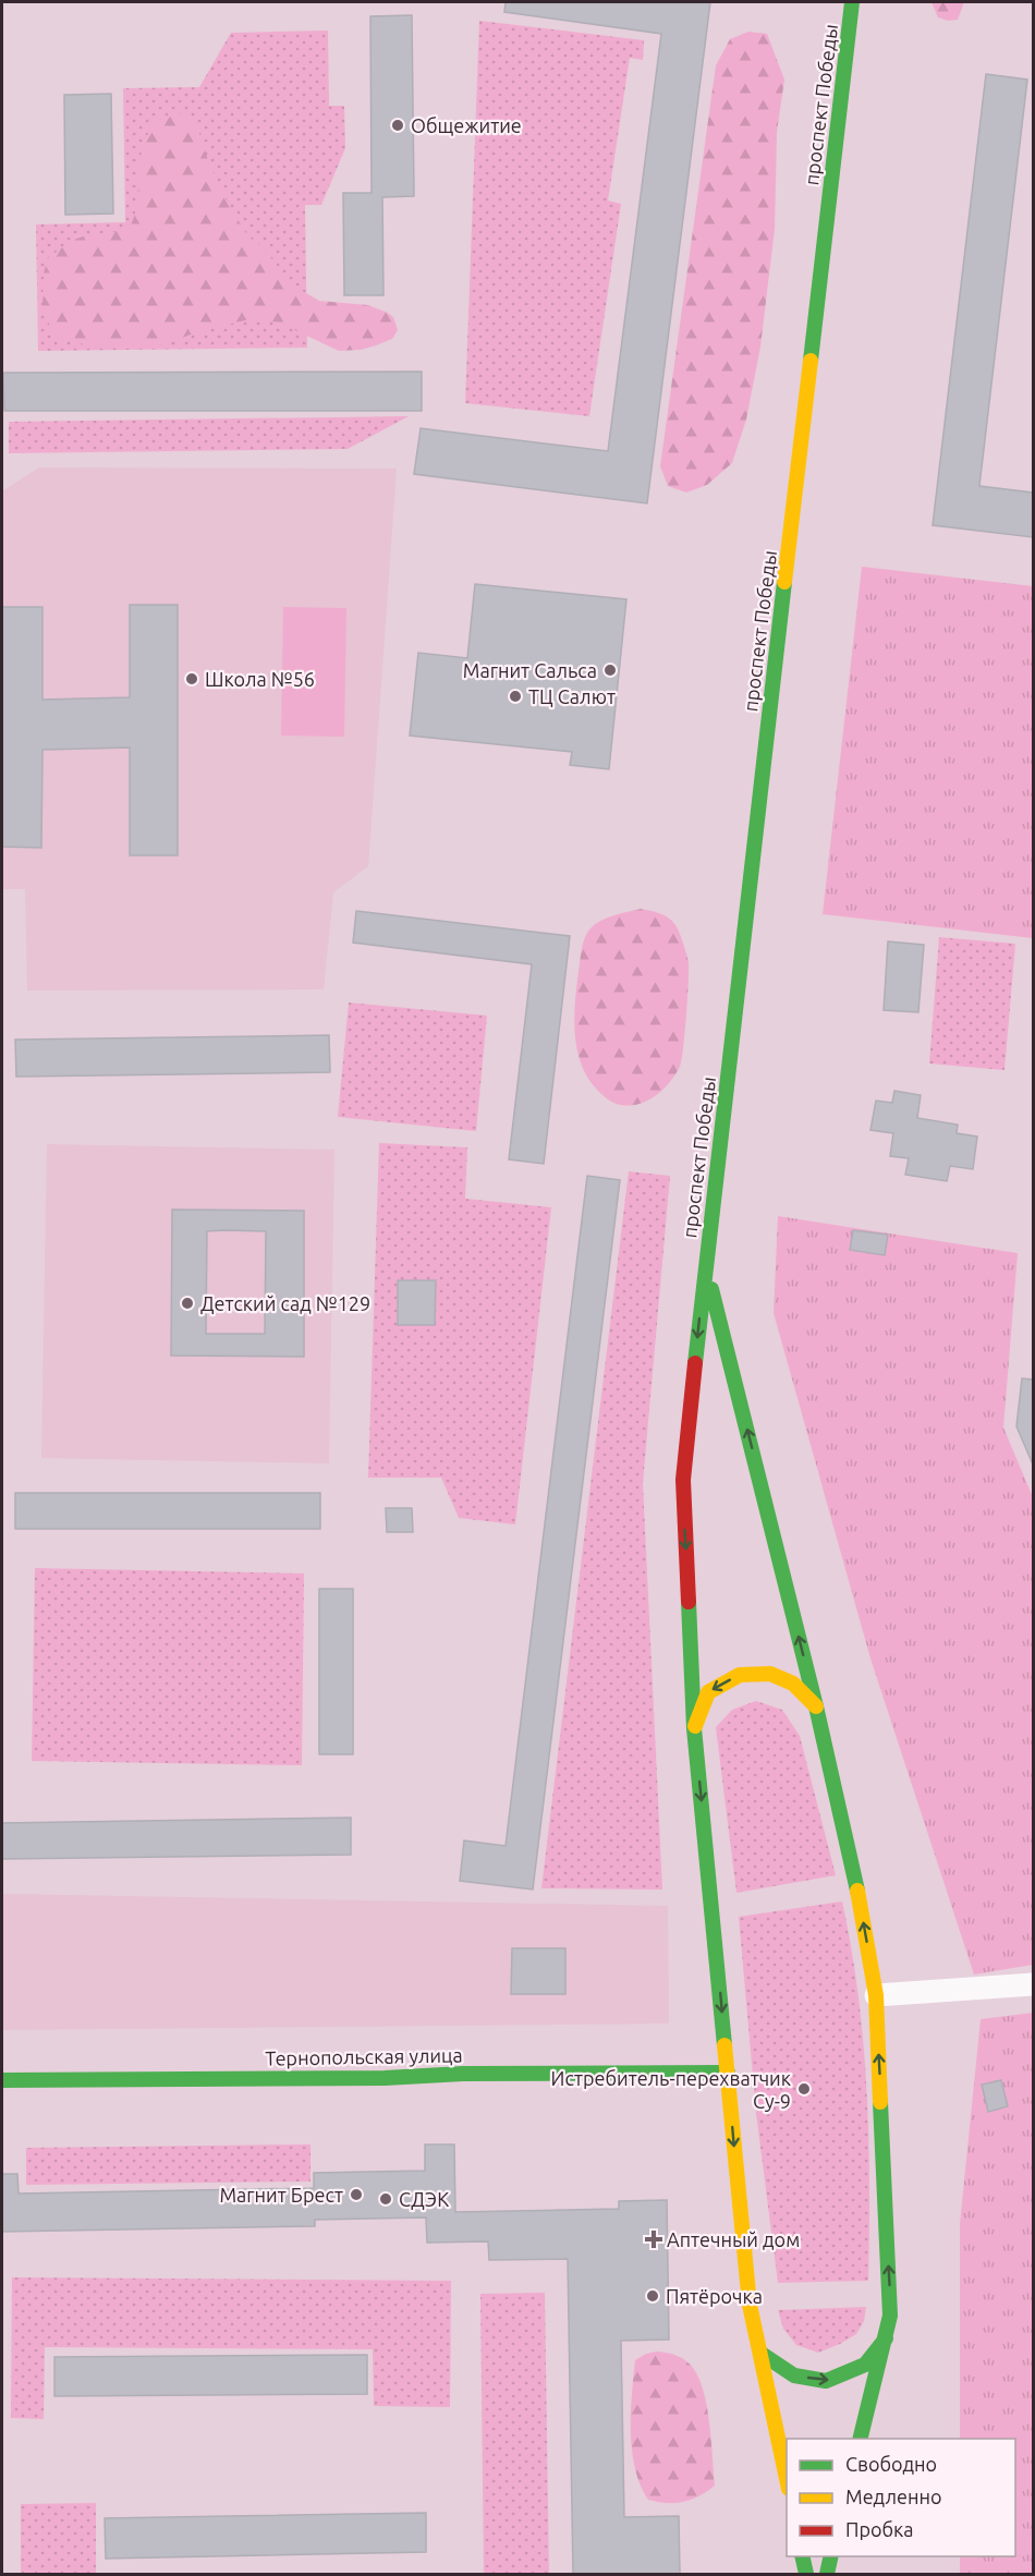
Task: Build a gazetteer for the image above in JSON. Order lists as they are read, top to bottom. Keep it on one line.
{"streets":{"main road":["проспект Победы","Тернопольская улица"]},"crossings":[["проспект Победы","Тернопольская улица"]],"places":{"other":["Общежитие","Магнит Сальса","Школа №56","ТЦ Салют","Детский сад №129","Истребитель-перехватчик Су-9","Магнит Брест","СДЭК","Пятёрочка"],"health":["Аптечный дом"]},"legend":["Свободно","Медленно","Пробка"]}
